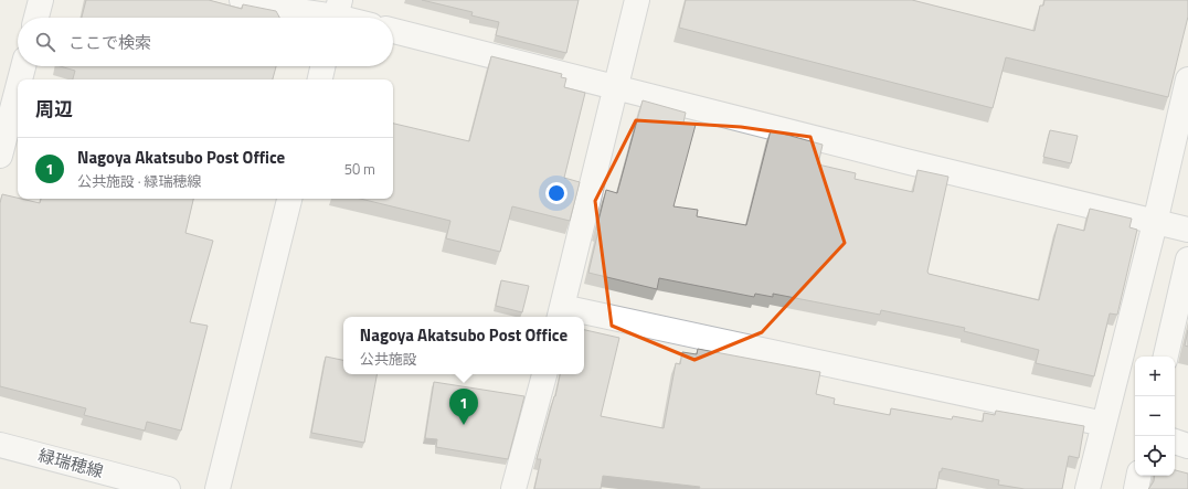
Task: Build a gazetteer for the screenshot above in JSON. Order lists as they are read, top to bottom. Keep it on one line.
{"streets":{"street":["緑瑞穂線"]},"page":{"search":"ここで検索","heading":"周辺","list":[{"mark":"1","name":"Nagoya Akatsubo Post Office","note":"公共施設 · 緑瑞穂線","value":"50 m"}],"popup":["Nagoya Akatsubo Post Office","公共施設"],"map_buttons":["+","−"],"pins":"1"}}
